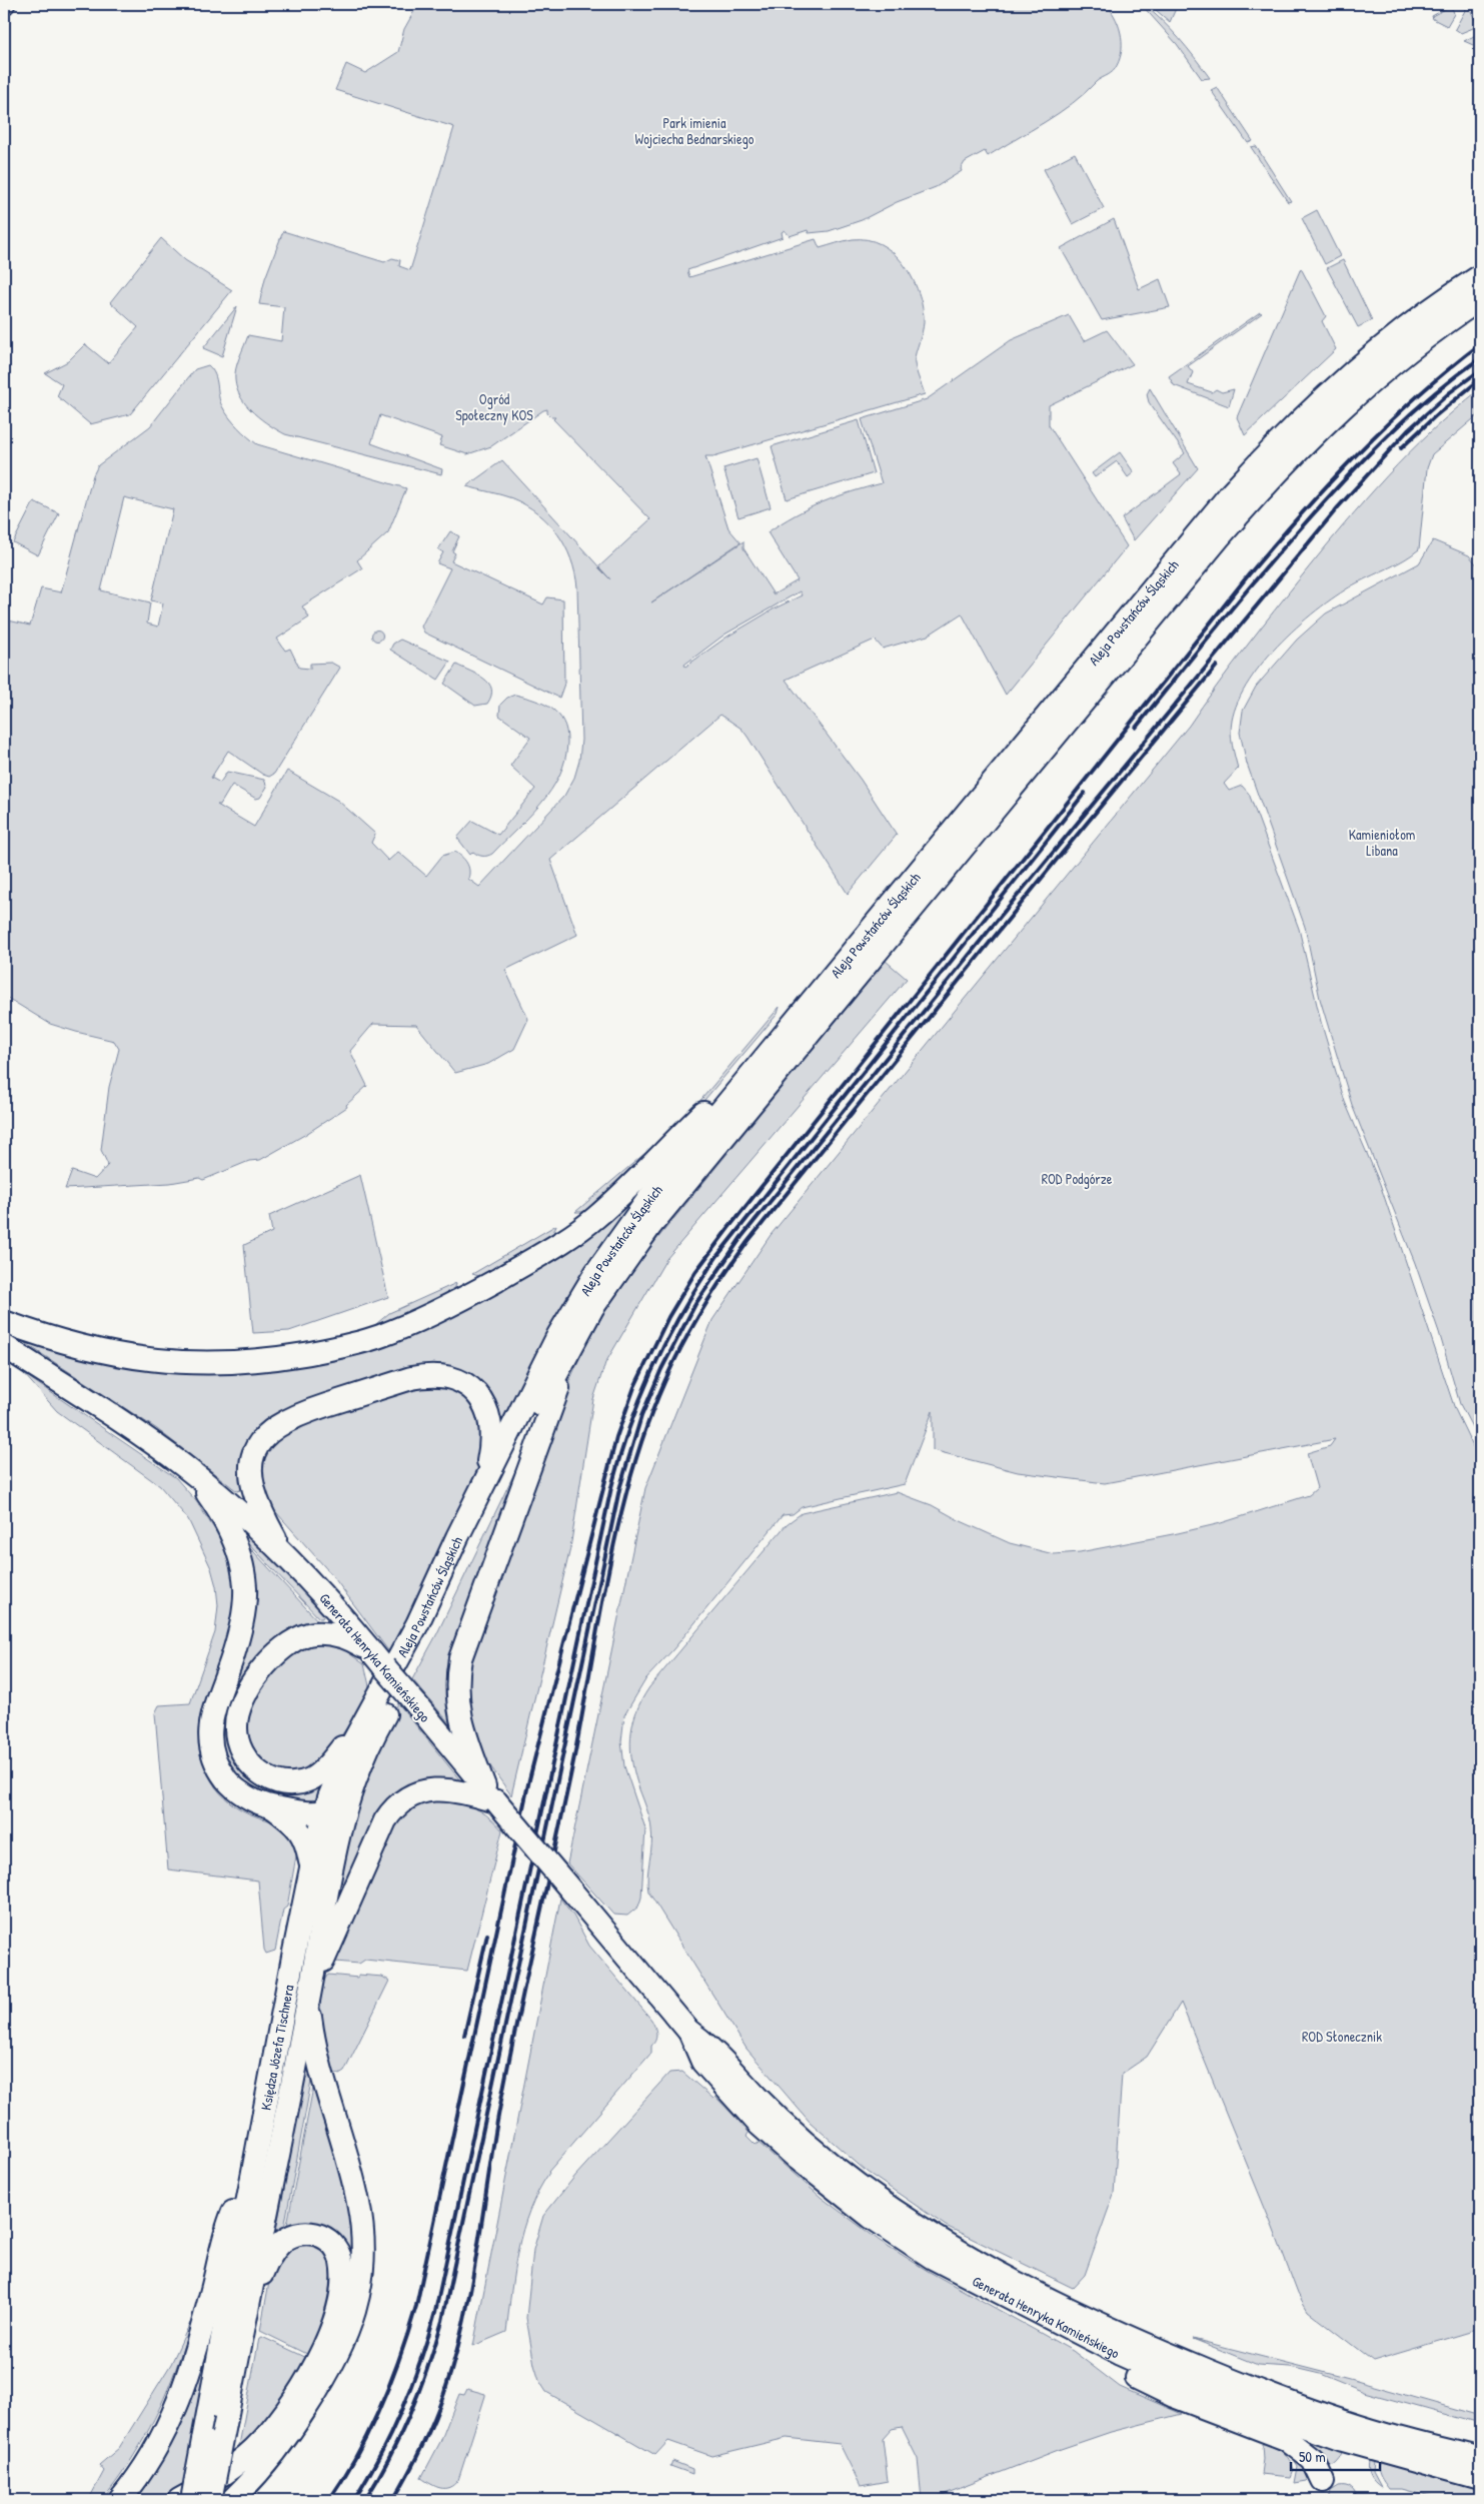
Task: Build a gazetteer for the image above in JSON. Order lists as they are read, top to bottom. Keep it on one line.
{"streets":{"main road":["Aleja Powstańców Śląskich","Generała Henryka Kamieńskiego","Księdza Józefa Tischnera"]},"crossings":[["Aleja Powstańców Śląskich","Generała Henryka Kamieńskiego"],["Aleja Powstańców Śląskich","Księdza Józefa Tischnera"],["Generała Henryka Kamieńskiego","Księdza Józefa Tischnera"]],"parks":["Park imienia Wojciecha Bednarskiego","Ogród Społeczny KOS","Kamieniołom Libana","ROD Podgórze","ROD Słonecznik"],"scale_bar":"50 m"}
